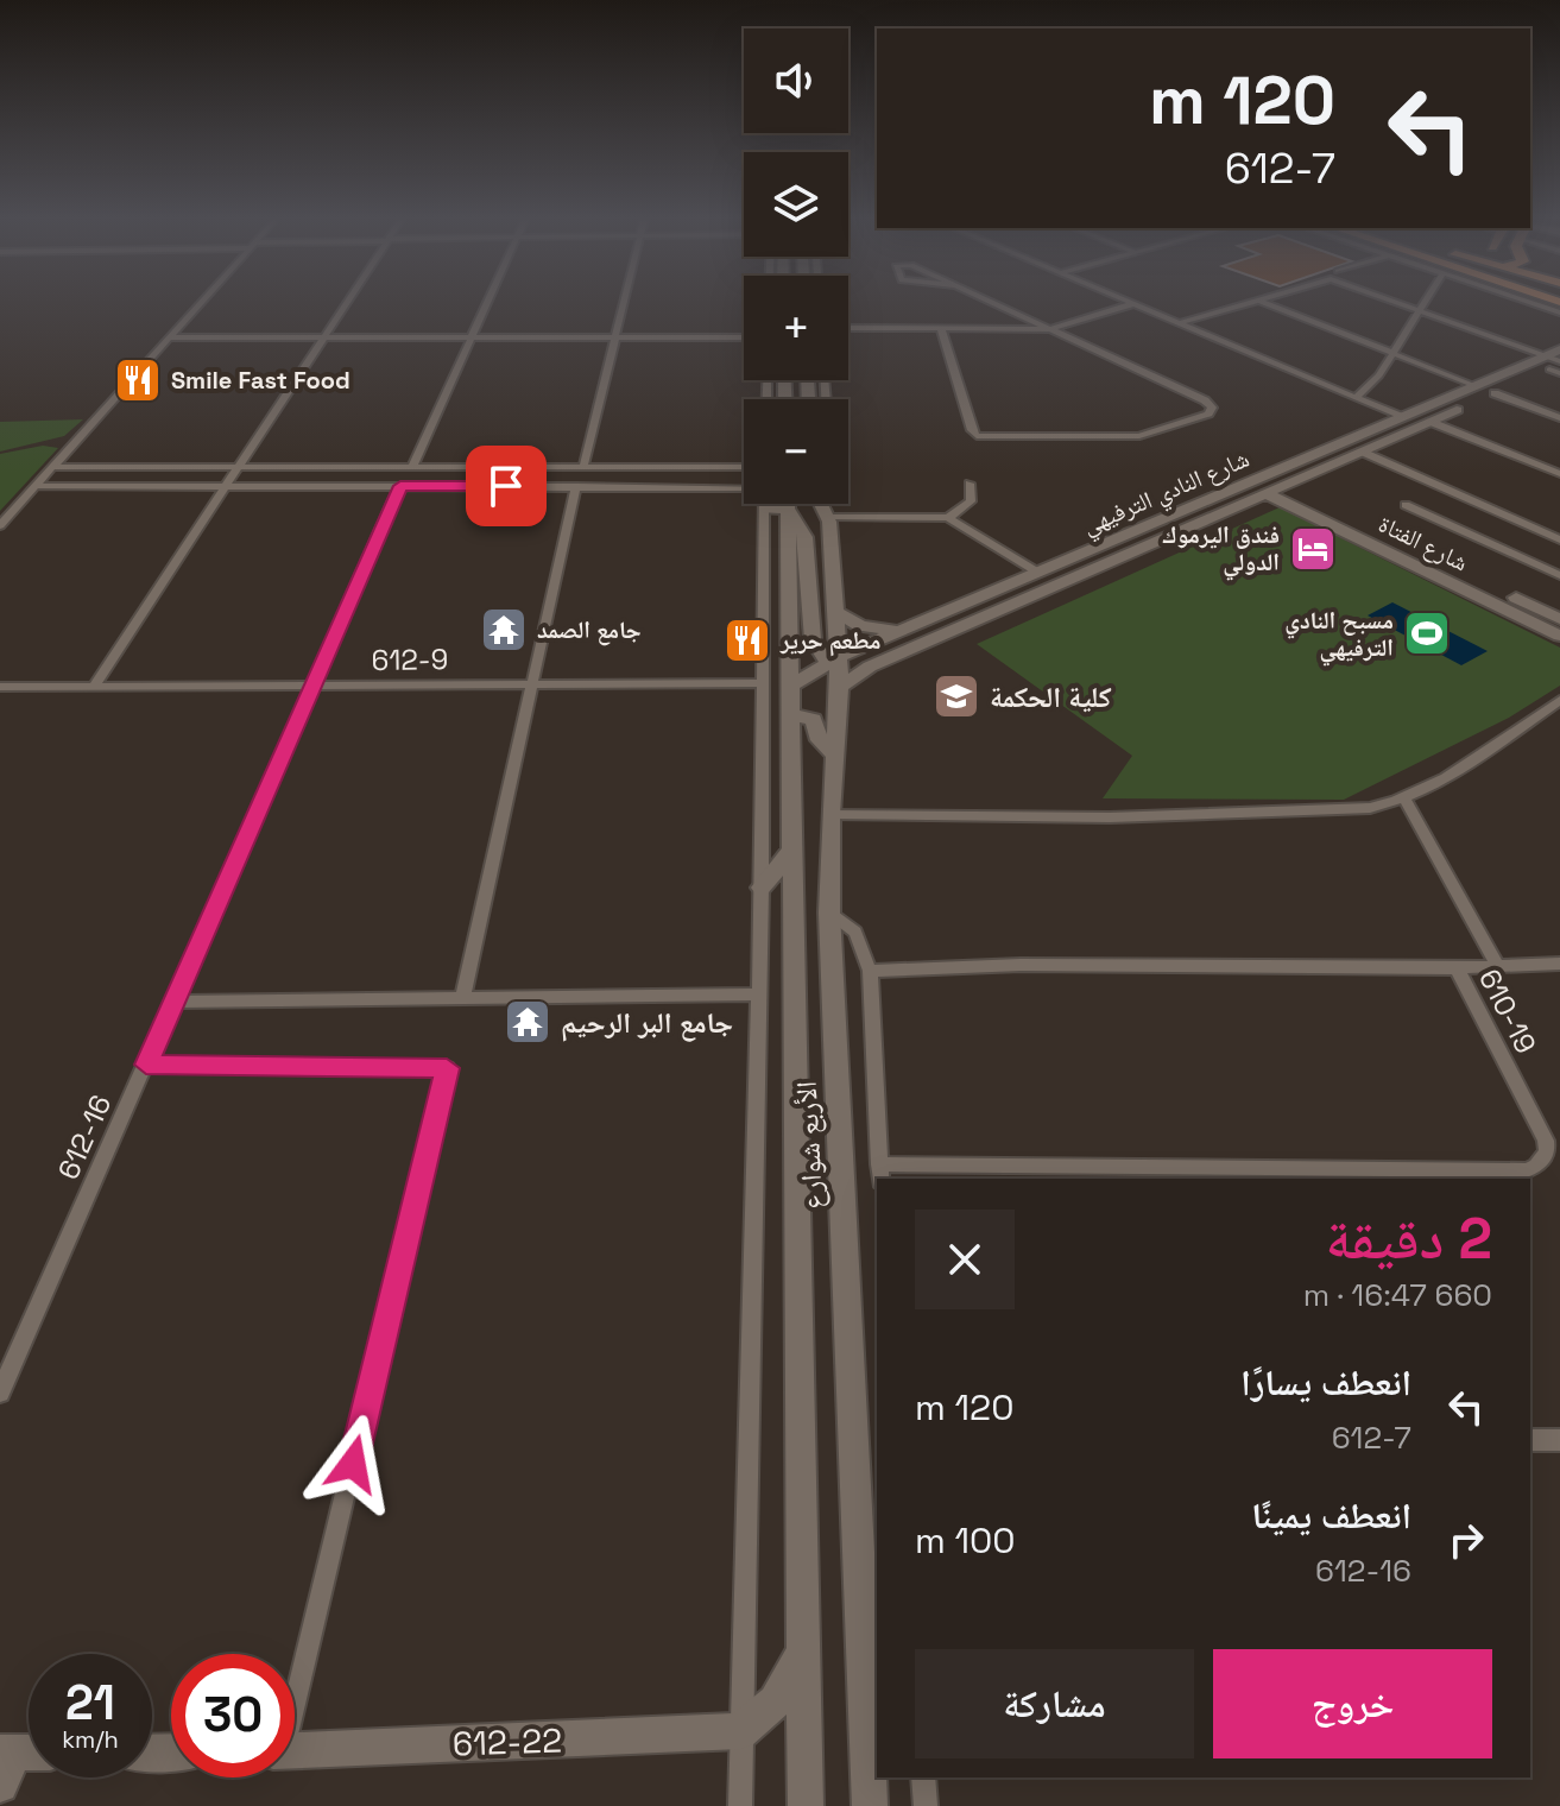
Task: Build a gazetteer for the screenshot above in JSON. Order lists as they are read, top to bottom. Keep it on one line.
{"streets":{"main road":["شارع النادي الترفيهي","شارع الفتاة","الأربع شوارع","612-22"],"street":["612-9","610-19","612-16"]},"crossings":[["شارع النادي الترفيهي","شارع الفتاة"],["شارع النادي الترفيهي","الأربع شوارع"],["612-9","612-16"]],"places":{"restaurant":["Smile Fast Food","مطعم حرير"],"hotel":["فندق اليرموك الدولي"],"temple":["جامع الصمد","جامع البر الرحيم"],"sports":["مسبح النادي الترفيهي"],"school or university":["كلية الحكمة"]},"page":{"map_buttons":["+","−"],"turn":["120 m","612-7"],"heading":["2 دقيقة","660 m · 16:47"],"list":[{"name":"انعطف يسارًا","note":"612-7","value":"120 m"},{"name":"انعطف يمينًا","note":"612-16","value":"100 m"}],"buttons":["خروج","مشاركة"],"speed":"21 km/h","limit":"30"}}
